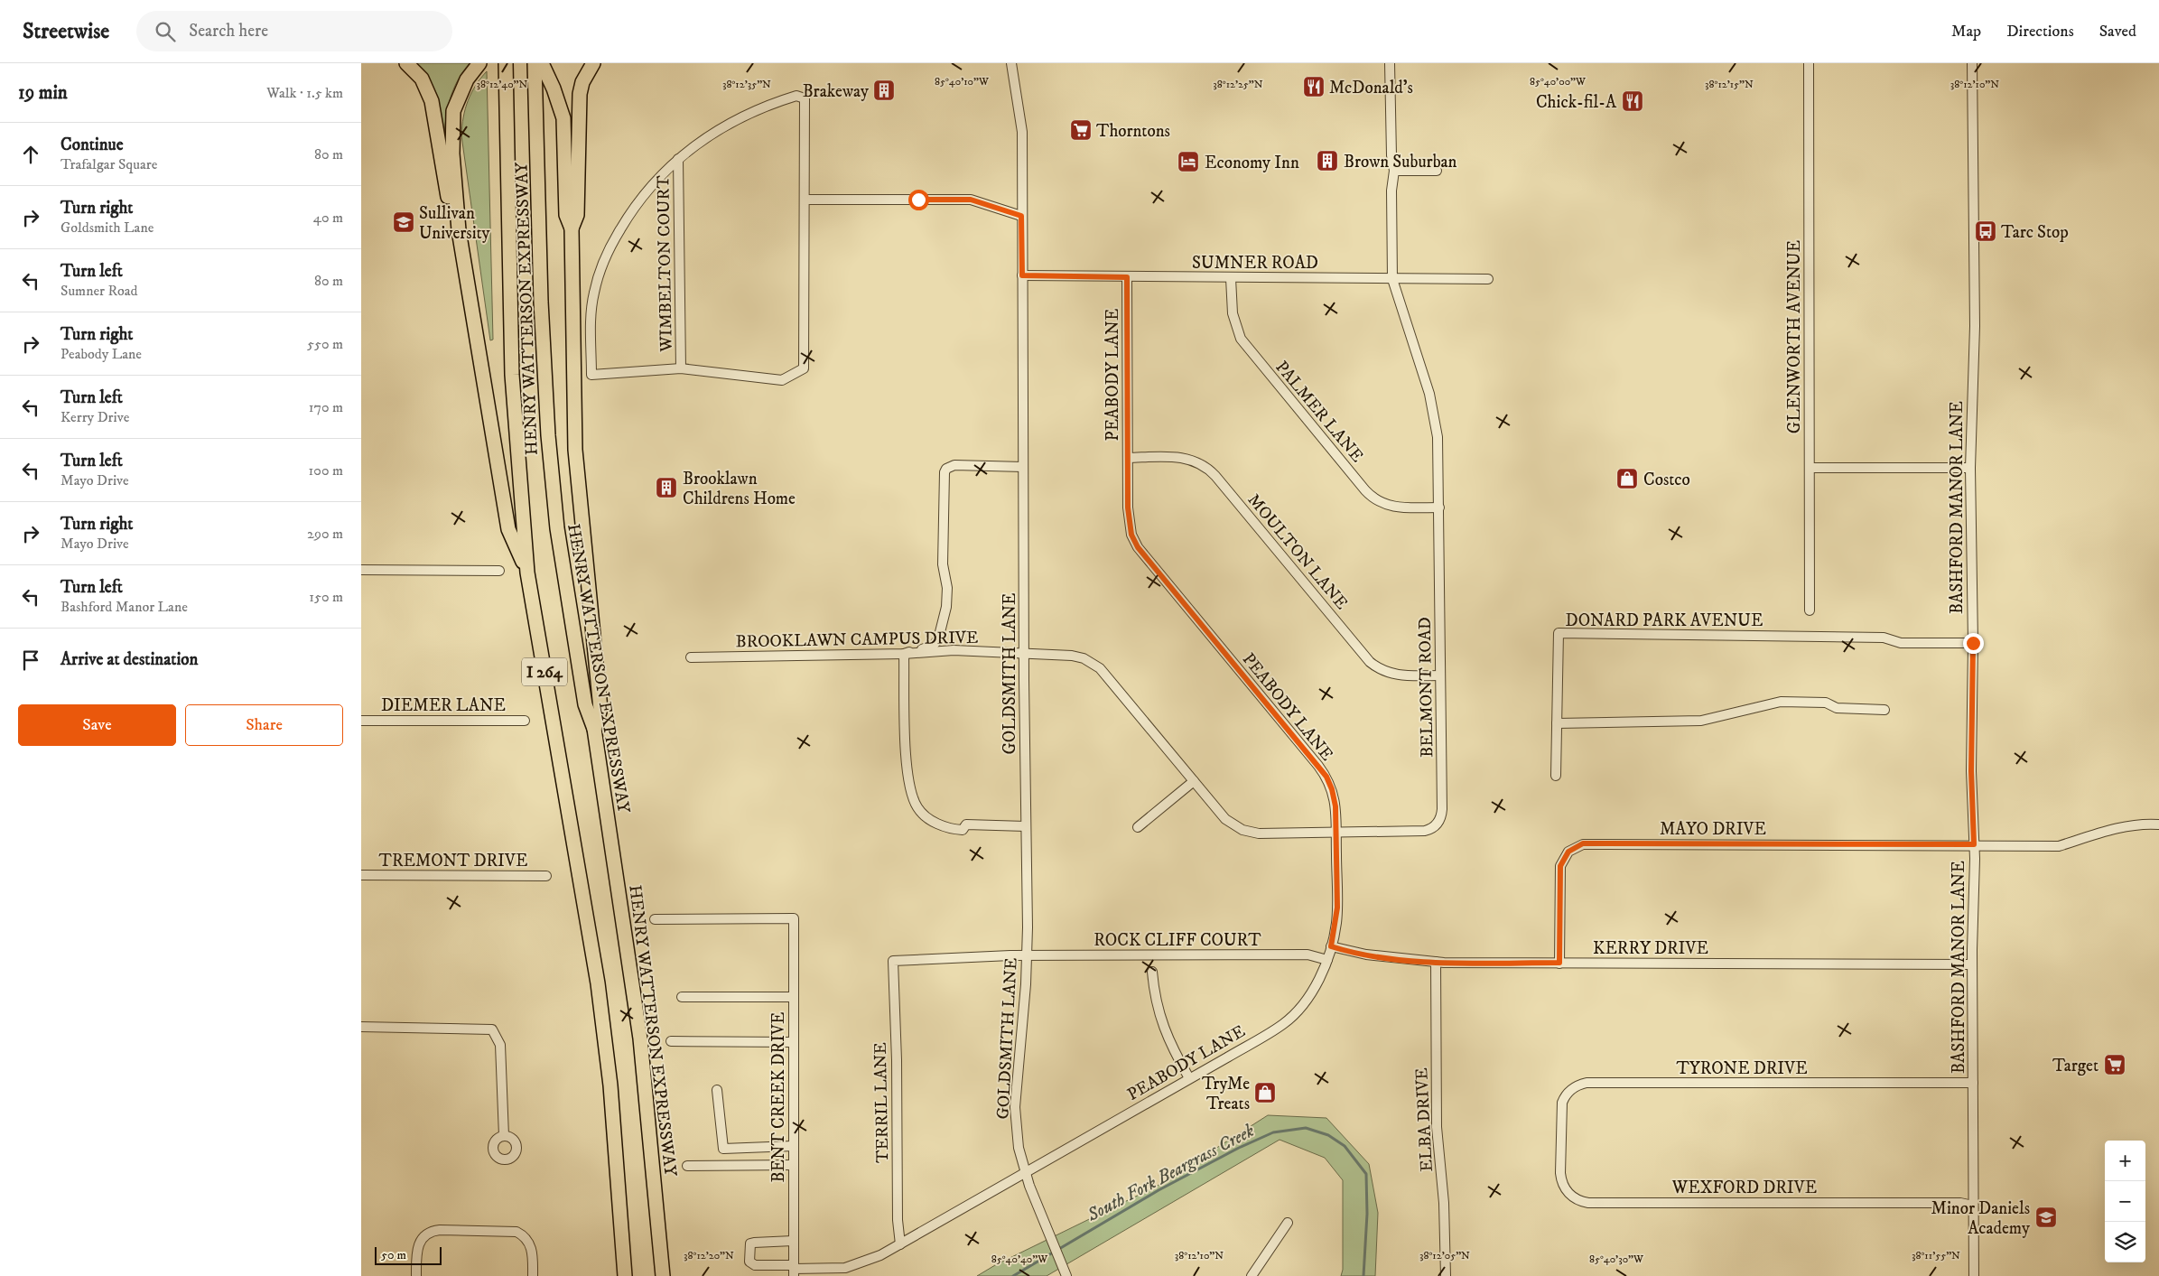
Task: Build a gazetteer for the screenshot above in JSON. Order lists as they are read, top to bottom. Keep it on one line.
{"streets":{"highway":["HENRY WATTERSON EXPRESSWAY","I 264"],"street":["SUMNER ROAD","WIMBELTON COURT","GLENWORTH AVENUE","PEABODY LANE","PALMER LANE","BASHFORD MANOR LANE","MOULTON LANE","DONARD PARK AVENUE","BROOKLAWN CAMPUS DRIVE","GOLDSMITH LANE","BELMONT ROAD","DIEMER LANE","MAYO DRIVE","TREMONT DRIVE","ROCK CLIFF COURT","KERRY DRIVE","TYRONE DRIVE","BENT CREEK DRIVE","TERRIL LANE","ELBA DRIVE","WEXFORD DRIVE"]},"crossings":[["SUMNER ROAD","PEABODY LANE"],["SUMNER ROAD","PALMER LANE"],["SUMNER ROAD","GOLDSMITH LANE"],["SUMNER ROAD","BELMONT ROAD"],["PEABODY LANE","MOULTON LANE"],["PEABODY LANE","GOLDSMITH LANE"],["PEABODY LANE","BELMONT ROAD"],["PEABODY LANE","ROCK CLIFF COURT"],["PEABODY LANE","KERRY DRIVE"],["PEABODY LANE","BENT CREEK DRIVE"],["PEABODY LANE","TERRIL LANE"],["PALMER LANE","BELMONT ROAD"],["BASHFORD MANOR LANE","DONARD PARK AVENUE"],["BASHFORD MANOR LANE","MAYO DRIVE"],["BASHFORD MANOR LANE","KERRY DRIVE"],["BASHFORD MANOR LANE","TYRONE DRIVE"],["BASHFORD MANOR LANE","WEXFORD DRIVE"],["MOULTON LANE","BELMONT ROAD"],["BROOKLAWN CAMPUS DRIVE","GOLDSMITH LANE"],["BROOKLAWN CAMPUS DRIVE","BELMONT ROAD"],["GOLDSMITH LANE","BELMONT ROAD"],["GOLDSMITH LANE","ROCK CLIFF COURT"],["MAYO DRIVE","KERRY DRIVE"],["ROCK CLIFF COURT","TERRIL LANE"],["KERRY DRIVE","ELBA DRIVE"],["TYRONE DRIVE","WEXFORD DRIVE"]],"water":["South Fork Beargrass Creek"],"places":{"restaurant":["McDonald's","Chick-fil-A"],"building":["Brakeway","Brown Suburban","Brooklawn Childrens Home"],"supermarket":["Thorntons","Target"],"hotel":["Economy Inn"],"school or university":["Sullivan University","Minor Daniels Academy"],"bus stop":["Tarc Stop"],"shop":["Costco","TryMe Treats"]},"scale_bar":"50 m","page":{"header":"Streetwise","search":"Search here","nav":["Map","Directions","Saved"],"heading":["19 min","Walk · 1.5 km"],"list":[["Continue","Trafalgar Square","80 m"],["Turn right","Goldsmith Lane","40 m"],["Turn left","Sumner Road","80 m"],["Turn right","Peabody Lane","550 m"],["Turn left","Kerry Drive","170 m"],["Turn left","Mayo Drive","100 m"],["Turn right","Mayo Drive","290 m"],["Turn left","Bashford Manor Lane","150 m"],"Arrive at destination"],"buttons":["Save","Share"],"map_buttons":["+","−"],"scale":"50 m"},"coordinates":["85°40'10\"W","85°40'00\"W","38°12'40\"N","38°12'35\"N","38°12'25\"N","38°12'15\"N","38°12'10\"N","38°12'20\"N","38°12'05\"N","38°11'55\"N","85°40'40\"W","85°40'30\"W"]}
